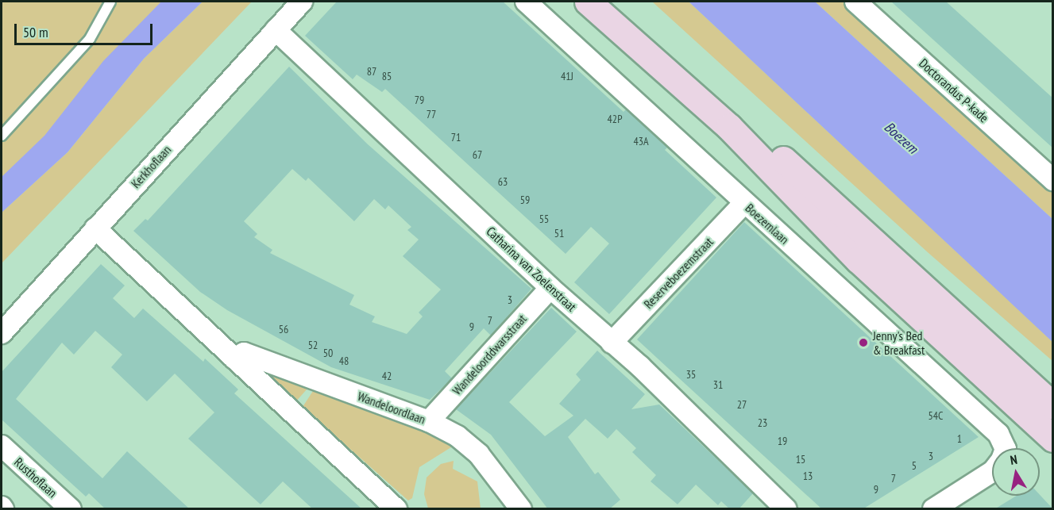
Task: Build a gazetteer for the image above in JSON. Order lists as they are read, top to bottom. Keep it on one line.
{"streets":{"street":["Doctorandus P-kade","Kerkhoflaan","Boezemlaan","Catharina van Zoelenstraat","Reserveboezemstraat","Wandeloorddwarsstraat","Wandeloordlaan","Rusthoflaan"]},"crossings":[["Kerkhoflaan","Catharina van Zoelenstraat"],["Boezemlaan","Reserveboezemstraat"],["Catharina van Zoelenstraat","Reserveboezemstraat"],["Catharina van Zoelenstraat","Wandeloorddwarsstraat"],["Wandeloorddwarsstraat","Wandeloordlaan"]],"water":["Boezem"],"places":["Jenny's Bed & Breakfast"],"house_numbers":["87","85","41J","79","77","42P","71","43A","67","63","59","55","51","3","7","9","56","52","50","48","35","42","31","27","54C","23","1","19","3","15","5","13","7","9"],"scale_bar":"50 m","north":"top"}
